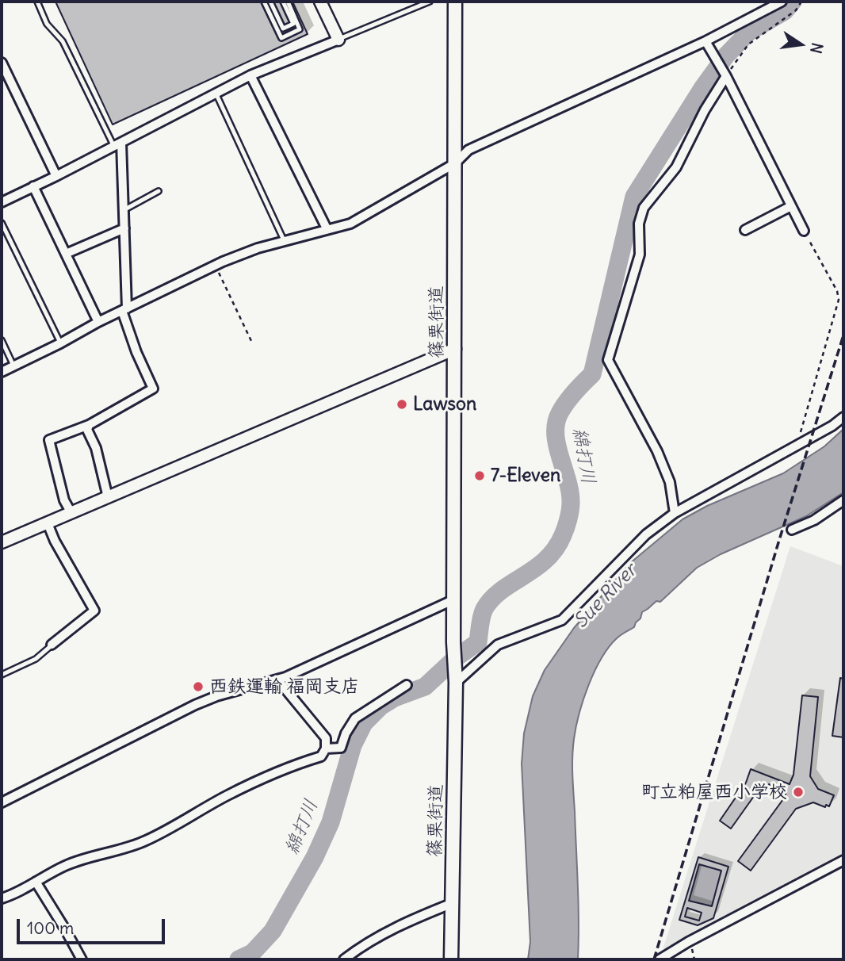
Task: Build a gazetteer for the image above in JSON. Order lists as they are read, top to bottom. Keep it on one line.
{"streets":{"main road":["篠栗街道"]},"water":["綿打川","Sue River"],"places":["Lawson","7-Eleven","西鉄運輸 福岡支店","町立粕屋西小学校"],"scale_bar":"100 m","north":"right"}
